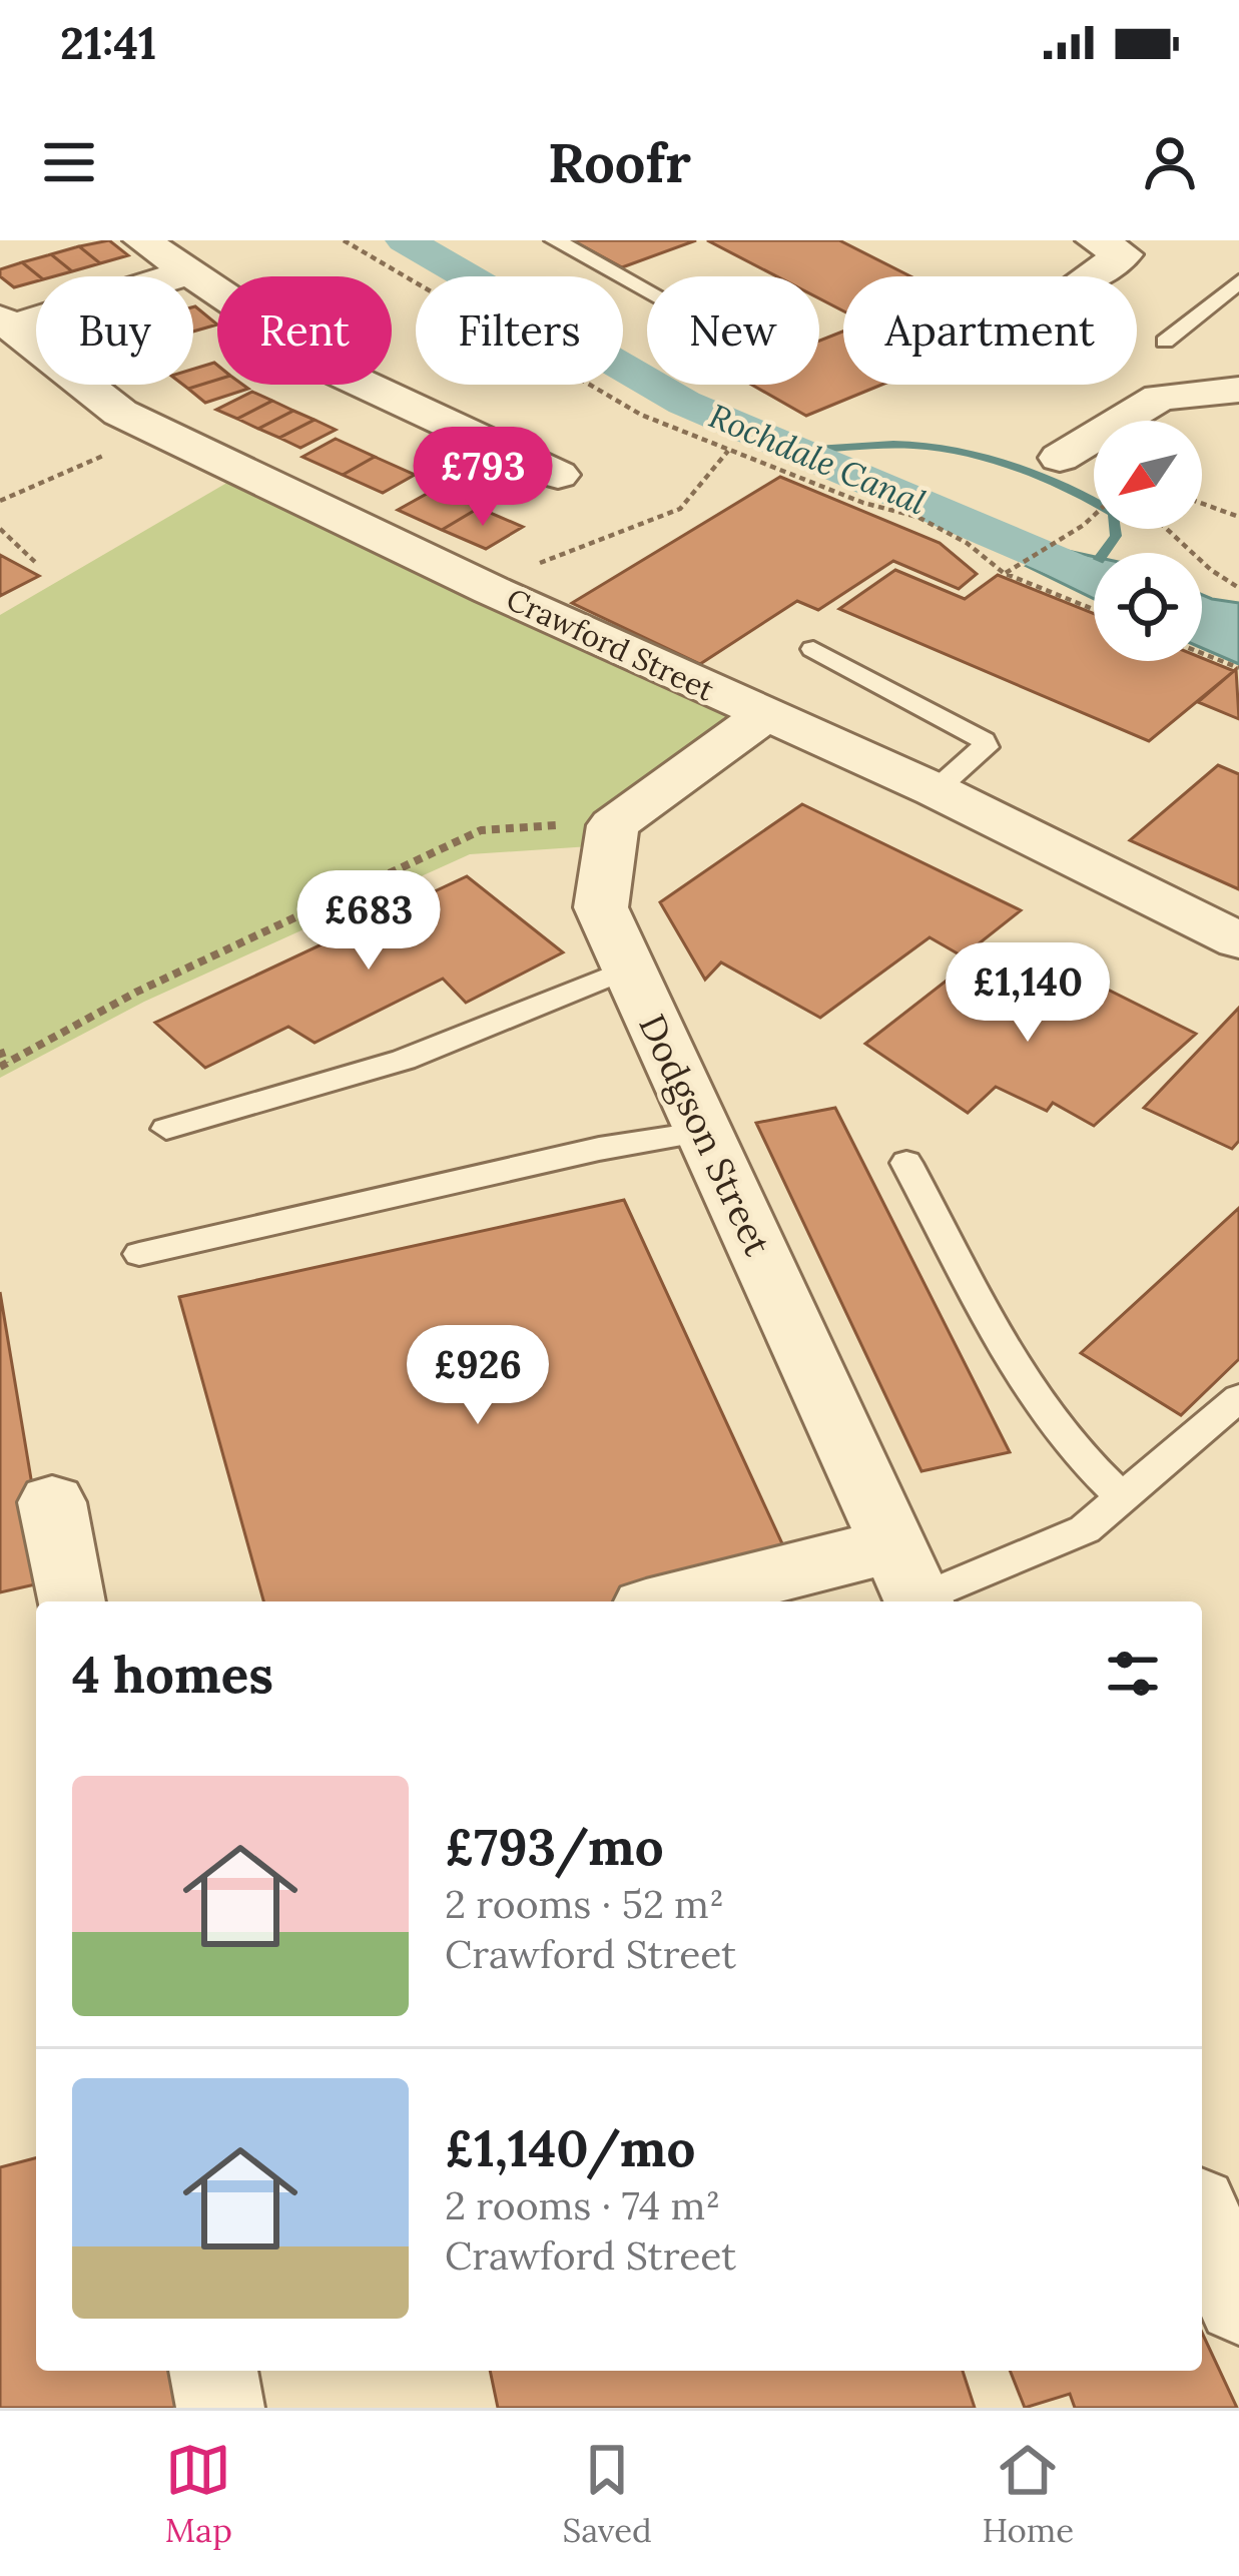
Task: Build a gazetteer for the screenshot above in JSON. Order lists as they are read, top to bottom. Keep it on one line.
{"streets":{"street":["Crawford Street","Dodgson Street"]},"water":["Rochdale Canal"],"north":"bottom left","page":{"status":"21:41","header":"Roofr","chip":["Buy","Rent","Filters","New","Apartment"],"price":["£793","£683","£1,140","£926"],"heading":"4 homes","list":[{"name":"£793/mo","note":"2 rooms · 52 m² · Crawford Street"},{"name":"£1,140/mo","note":"2 rooms · 74 m² · Crawford Street"}],"tabs":["Map","Saved","Home"]}}
